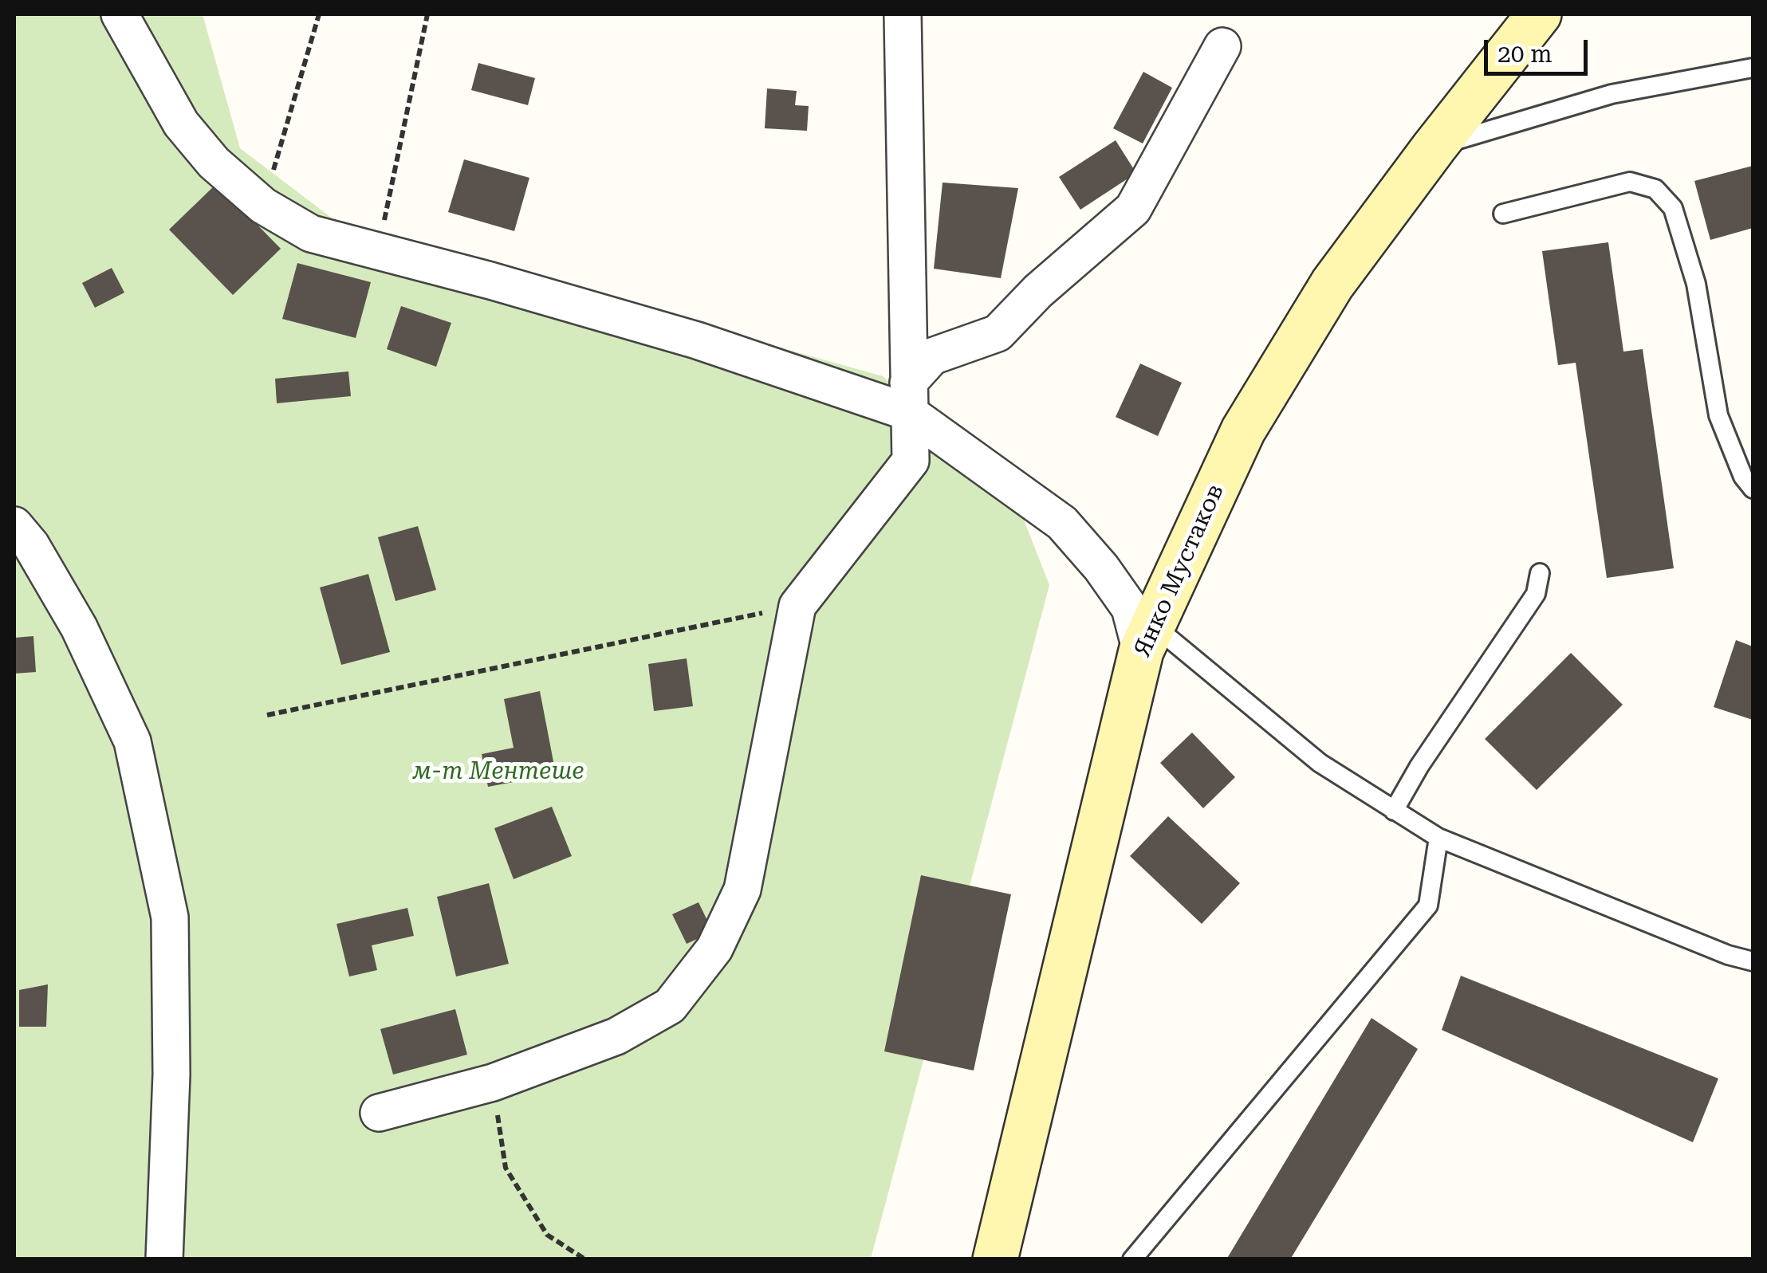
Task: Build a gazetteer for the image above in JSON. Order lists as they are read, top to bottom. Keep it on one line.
{"streets":{"street":["Янко Мустаков"]},"parks":["м-т Ментeше"],"scale_bar":"20 m"}
